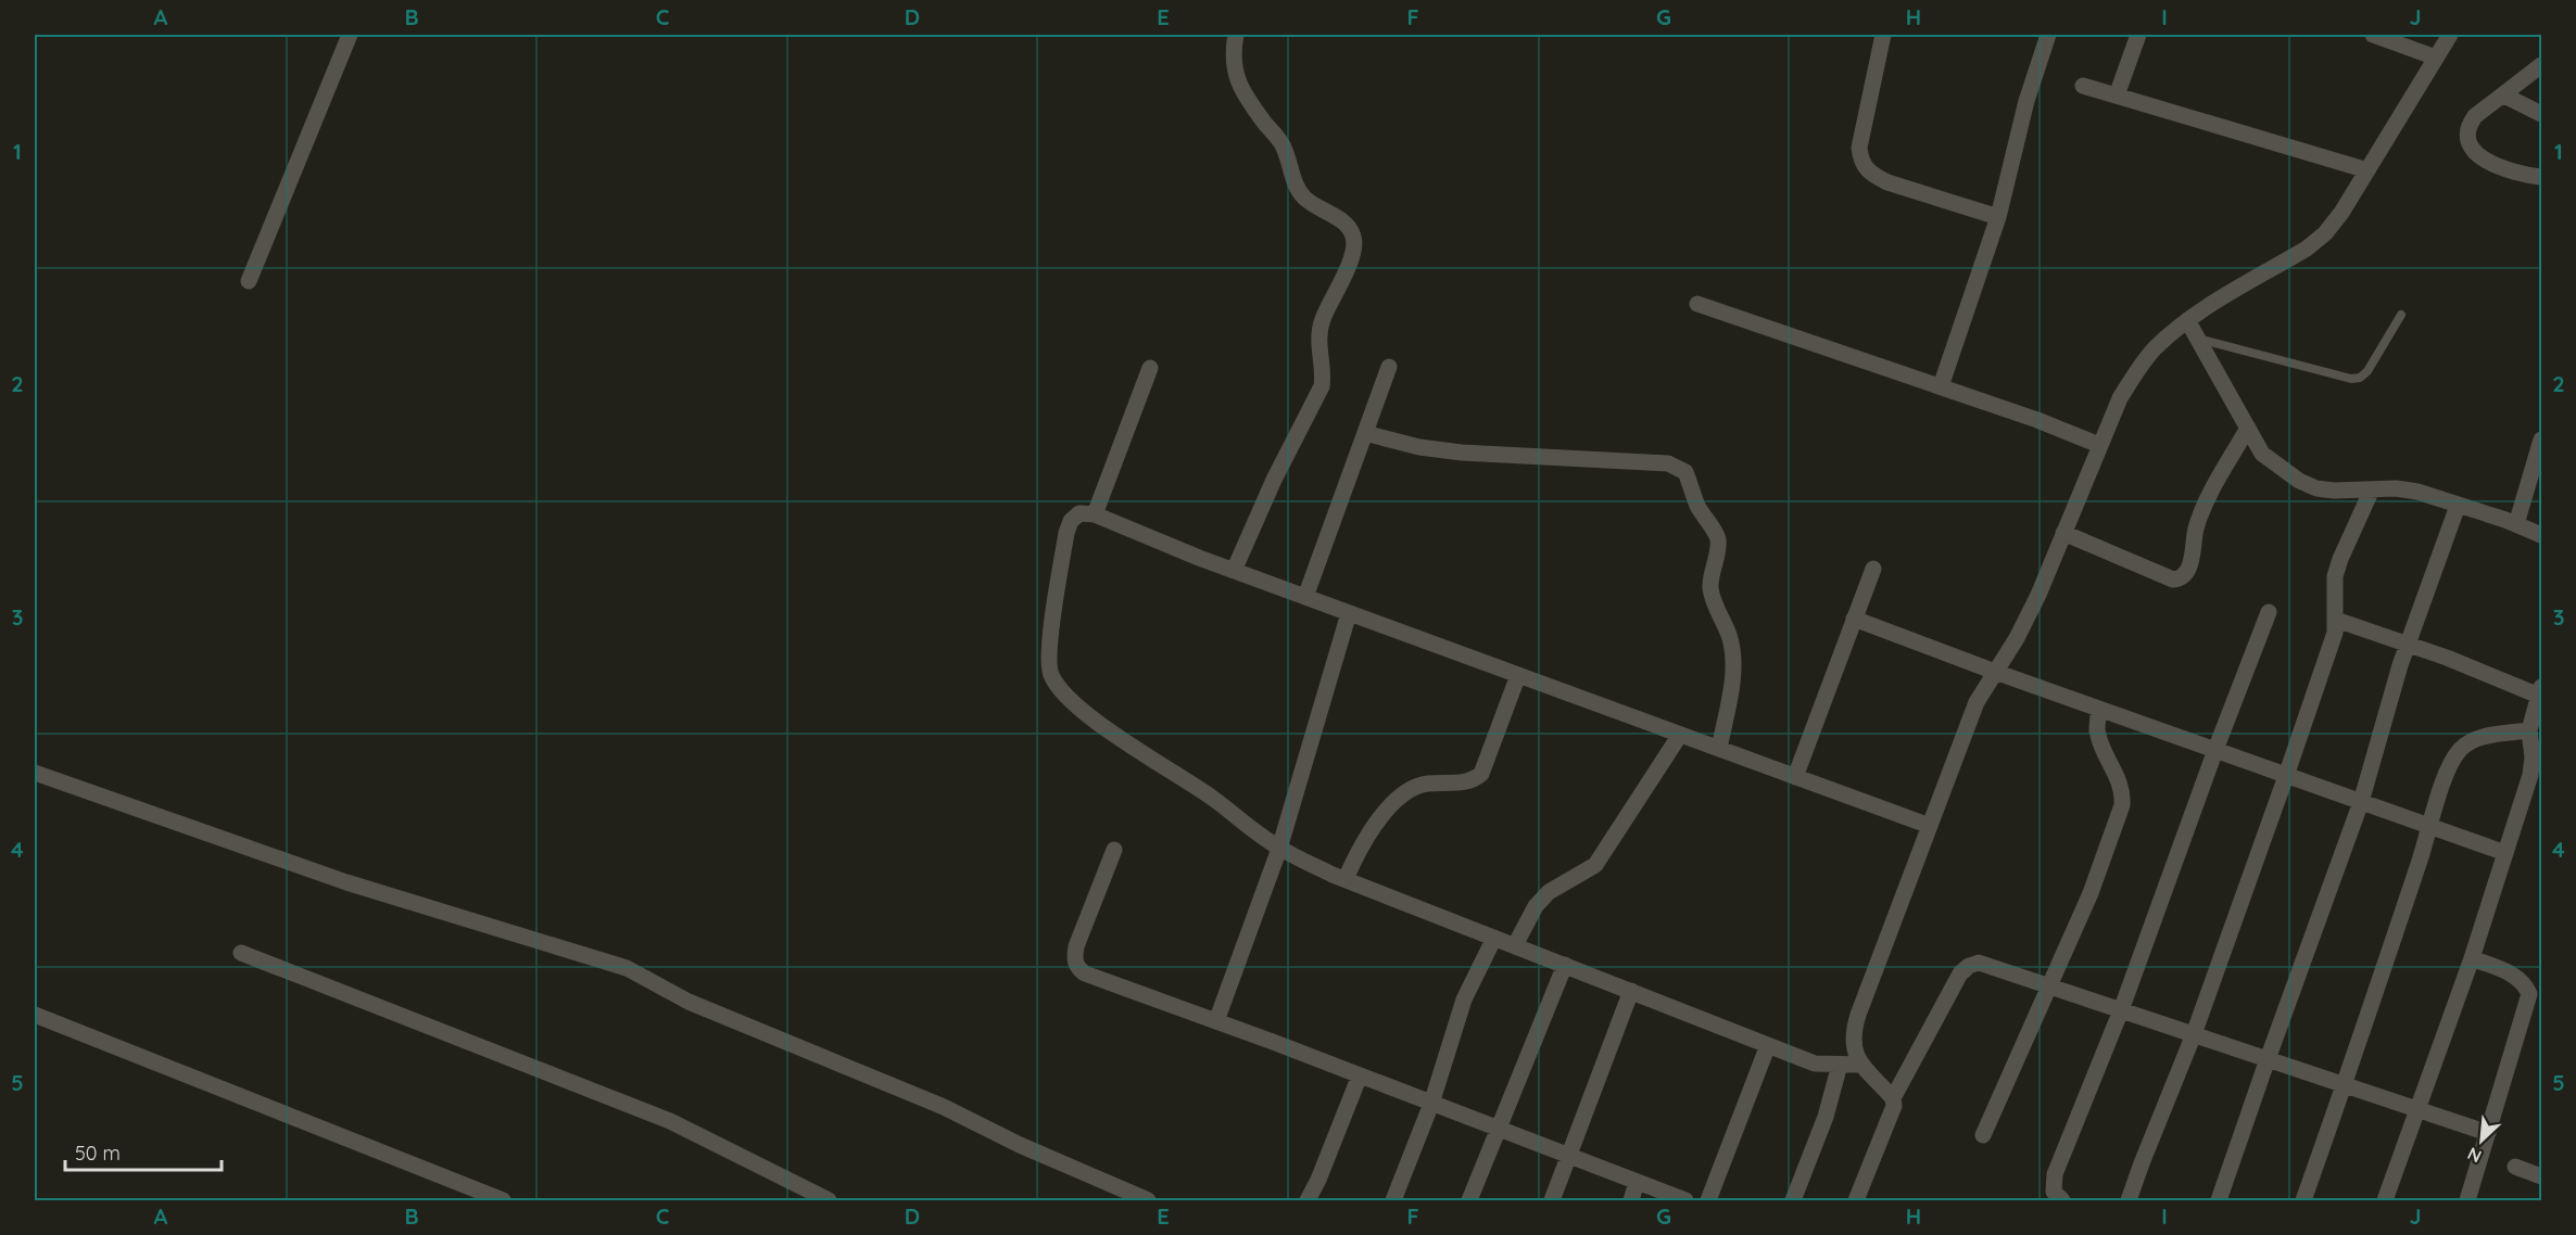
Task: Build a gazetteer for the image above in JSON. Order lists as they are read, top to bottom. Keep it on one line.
{"scale_bar":"50 m","north":"bottom left","grid":{"columns":["A","B","C","D","E","F","G","H","I","J"],"rows":["1","2","3","4","5"]}}
